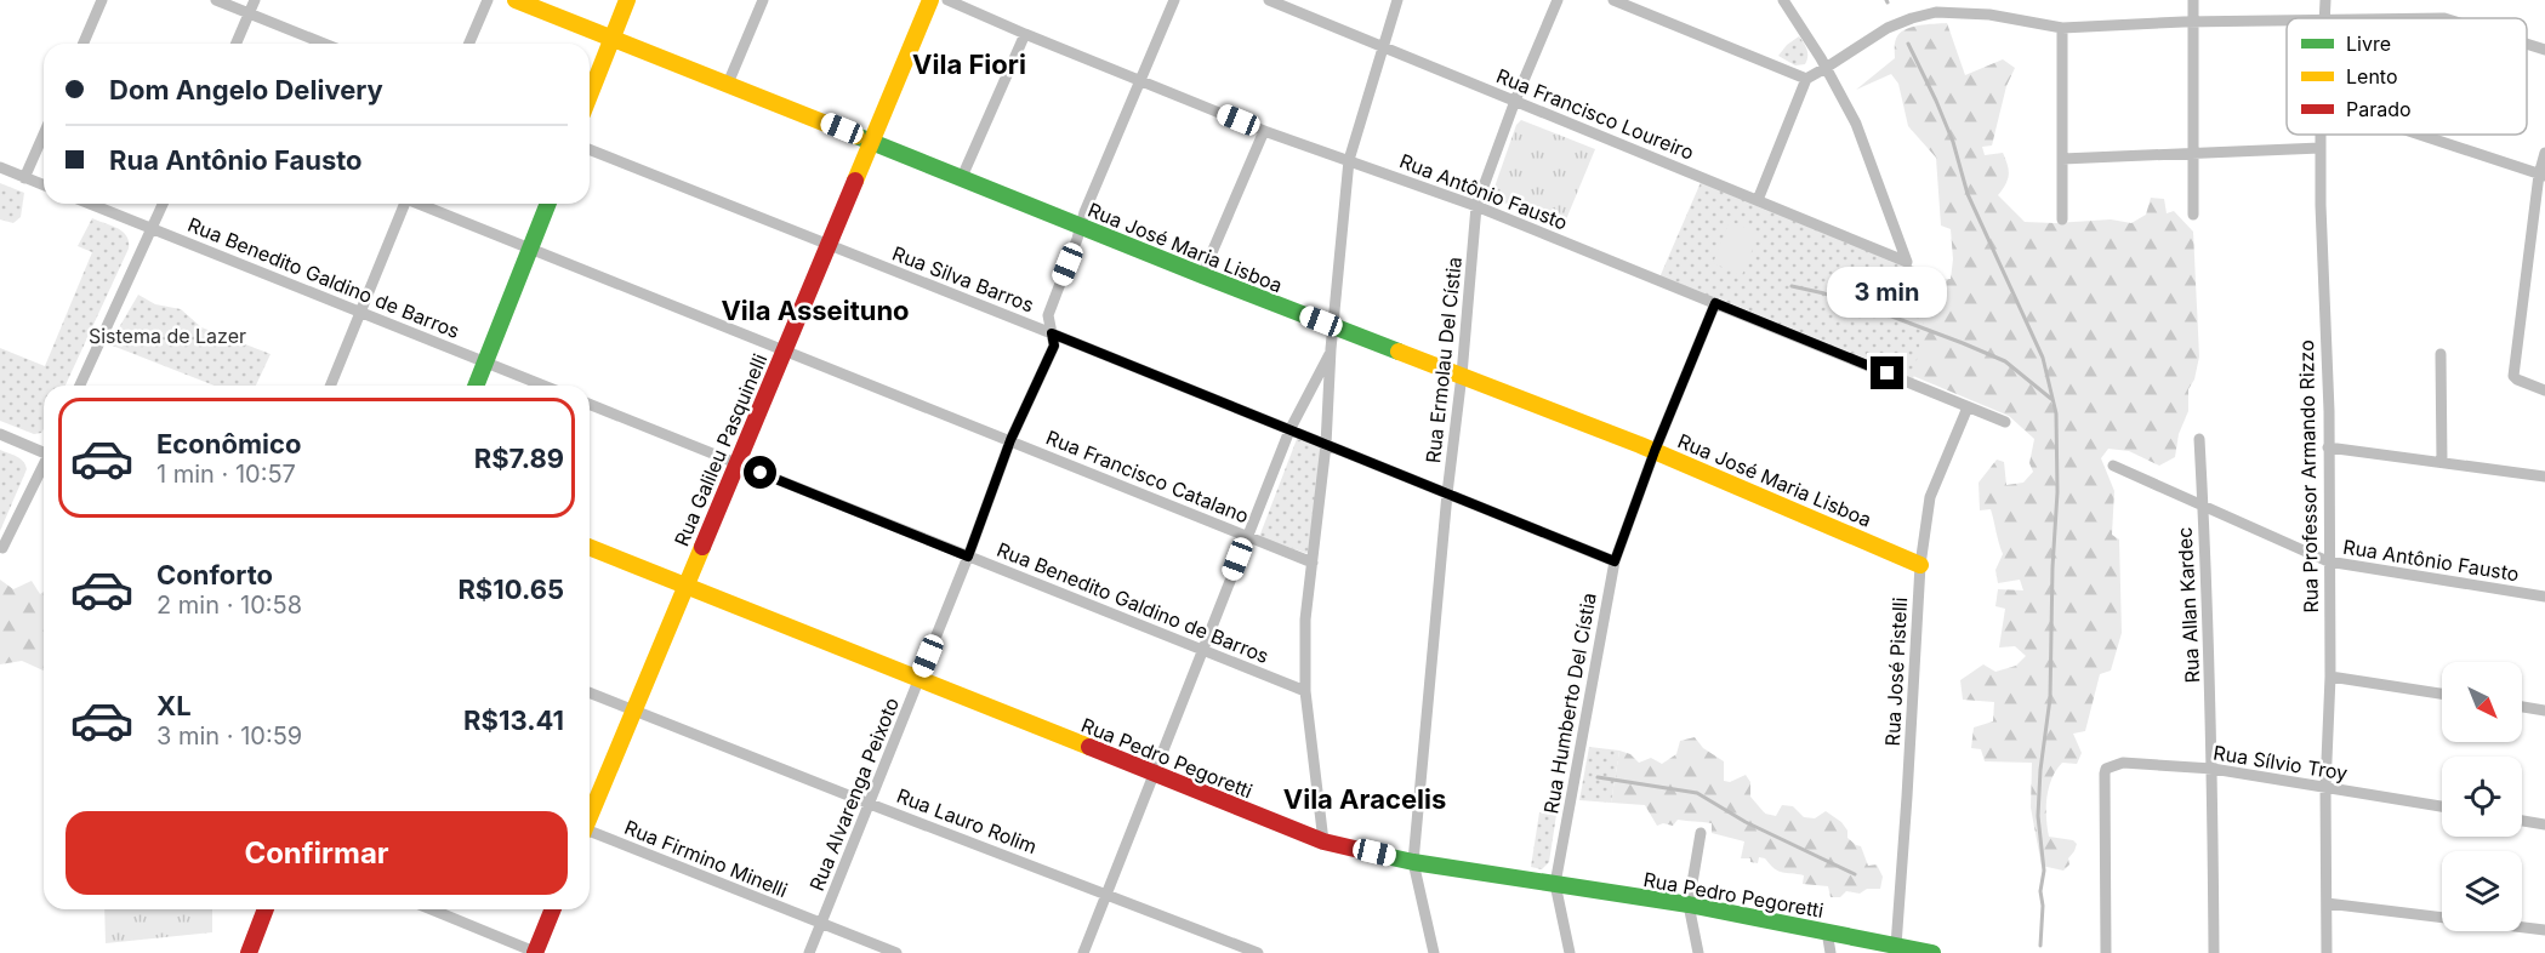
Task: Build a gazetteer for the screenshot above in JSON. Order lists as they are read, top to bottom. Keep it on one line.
{"streets":{"street":["Rua Francisco Loureiro","Rua Antônio Fausto","Rua José Maria Lisboa","Rua Benedito Galdino de Barros","Rua Silva Barros","Rua Ermolau Del Cístia","Rua Galileu Pasquinelli","Rua Francisco Catalano","Rua Professor Armando Rizzo","Rua Allan Kardec","Rua José Pistelli","Rua Humberto Del Cístia","Rua Pedro Pegoretti","Rua Sílvio Troy","Rua Alvarenga Peixoto","Rua Lauro Rolim","Rua Firmino Minelli"]},"crossings":[["Rua Francisco Loureiro","Rua Ermolau Del Cístia"],["Rua Antônio Fausto","Rua Ermolau Del Cístia"],["Rua Antônio Fausto","Rua Professor Armando Rizzo"],["Rua Antônio Fausto","Rua Allan Kardec"],["Rua Antônio Fausto","Rua José Pistelli"],["Rua Antônio Fausto","Rua Humberto Del Cístia"],["Rua Antônio Fausto","Rua Alvarenga Peixoto"],["Rua José Maria Lisboa","Rua Ermolau Del Cístia"],["Rua José Maria Lisboa","Rua Galileu Pasquinelli"],["Rua José Maria Lisboa","Rua José Pistelli"],["Rua José Maria Lisboa","Rua Humberto Del Cístia"],["Rua José Maria Lisboa","Rua Alvarenga Peixoto"],["Rua Benedito Galdino de Barros","Rua Galileu Pasquinelli"],["Rua Benedito Galdino de Barros","Rua Alvarenga Peixoto"],["Rua Silva Barros","Rua Ermolau Del Cístia"],["Rua Silva Barros","Rua Galileu Pasquinelli"],["Rua Silva Barros","Rua Humberto Del Cístia"],["Rua Silva Barros","Rua Alvarenga Peixoto"],["Rua Ermolau Del Cístia","Rua Pedro Pegoretti"],["Rua Galileu Pasquinelli","Rua Francisco Catalano"],["Rua Galileu Pasquinelli","Rua Pedro Pegoretti"],["Rua Galileu Pasquinelli","Rua Lauro Rolim"],["Rua Francisco Catalano","Rua Alvarenga Peixoto"],["Rua Professor Armando Rizzo","Rua Sílvio Troy"],["Rua Allan Kardec","Rua Sílvio Troy"],["Rua José Pistelli","Rua Pedro Pegoretti"],["Rua Humberto Del Cístia","Rua Pedro Pegoretti"],["Rua Pedro Pegoretti","Rua Alvarenga Peixoto"],["Rua Alvarenga Peixoto","Rua Lauro Rolim"],["Rua Alvarenga Peixoto","Rua Firmino Minelli"]],"districts":["Vila Fiori","Vila Asseituno","Vila Aracelis"],"parks":["Sistema de Lazer"],"legend":["Livre","Lento","Parado"],"north":"bottom right","page":{"banner":["Dom Angelo Delivery","Rua Antônio Fausto"],"bubble":"3 min","list":[{"name":"Econômico","note":"1 min · 10:57","value":"R$7.89"},{"name":"Conforto","note":"2 min · 10:58","value":"R$10.65"},{"name":"XL","note":"3 min · 10:59","value":"R$13.41"}],"buttons":"Confirmar"}}
